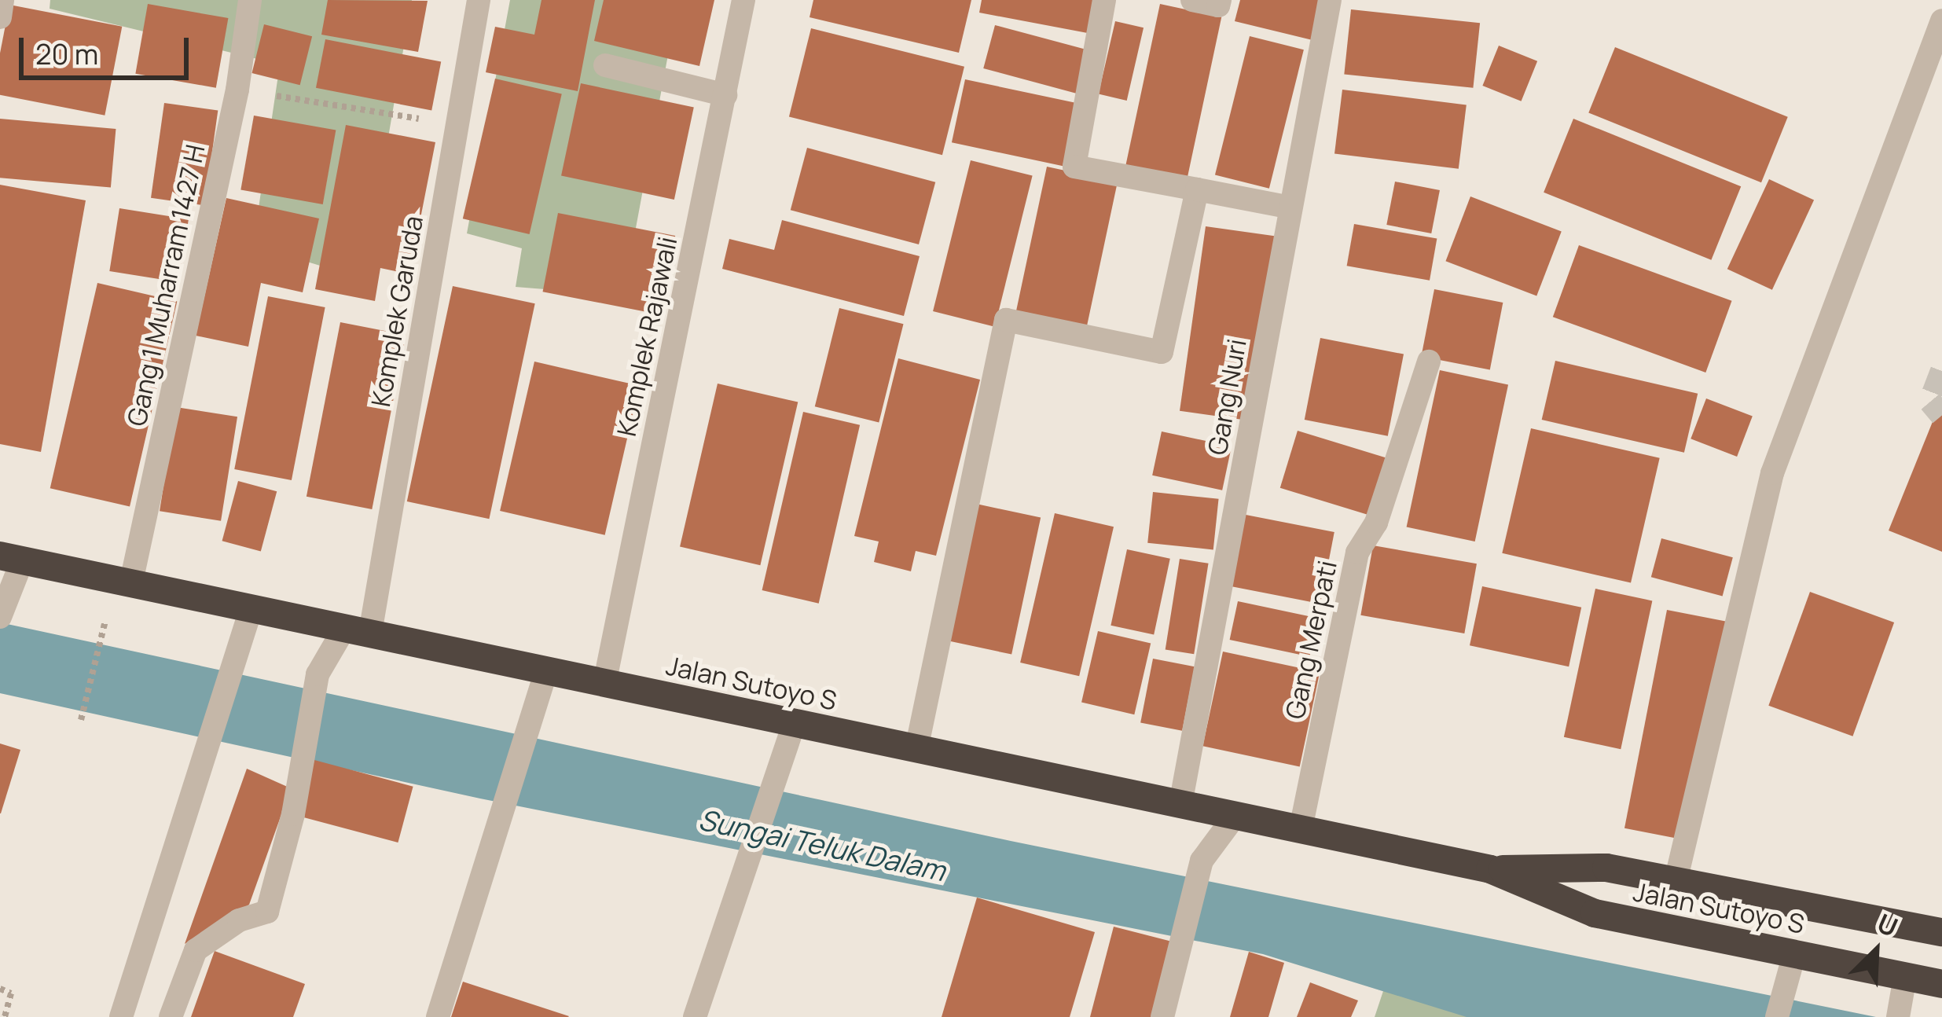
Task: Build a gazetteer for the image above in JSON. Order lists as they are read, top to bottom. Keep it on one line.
{"streets":{"highway":["Jalan Sutoyo S"],"street":["Gang 1 Muharram 1427 H","Komplek Garuda","Komplek Rajawali","Gang Nuri","Gang Merpati"]},"crossings":[["Gang 1 Muharram 1427 H","Jalan Sutoyo S"],["Komplek Garuda","Jalan Sutoyo S"],["Komplek Rajawali","Jalan Sutoyo S"],["Gang Nuri","Jalan Sutoyo S"],["Gang Merpati","Jalan Sutoyo S"]],"water":["Sungai Teluk Dalam"],"scale_bar":"20 m","north":"top right"}
